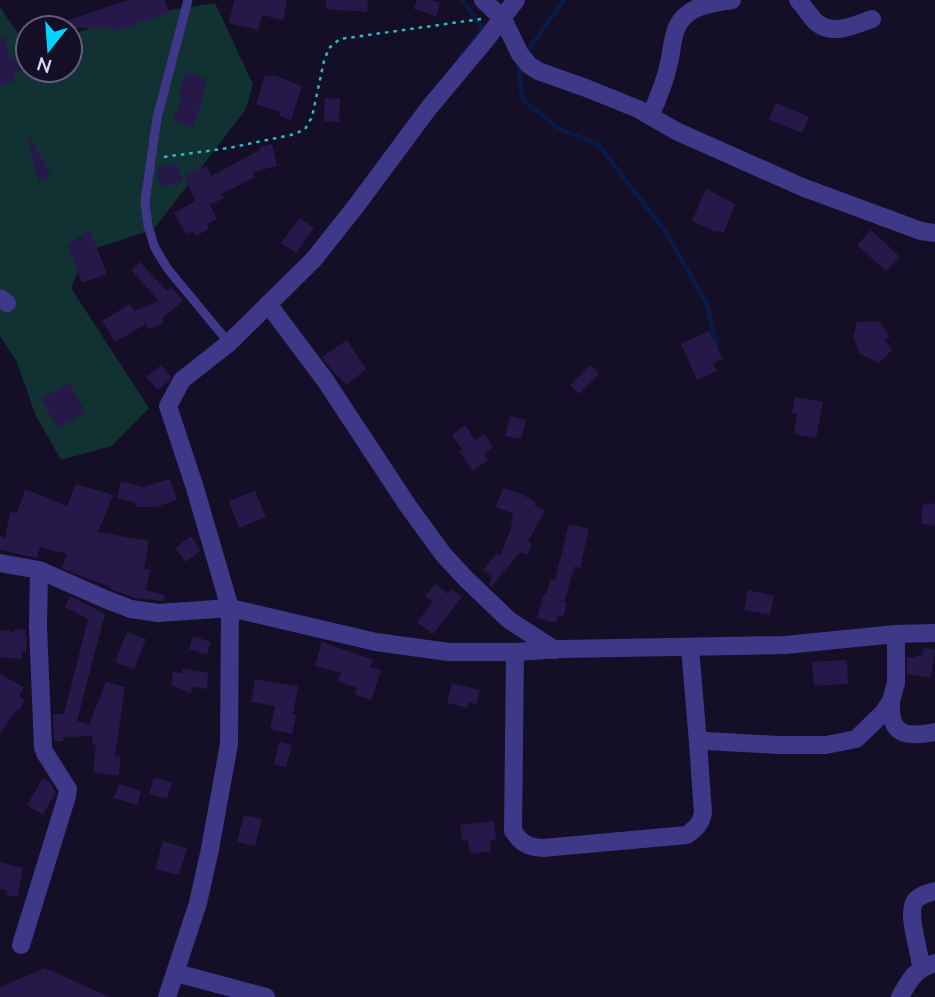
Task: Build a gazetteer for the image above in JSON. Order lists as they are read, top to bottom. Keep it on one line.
{"north":"bottom"}
